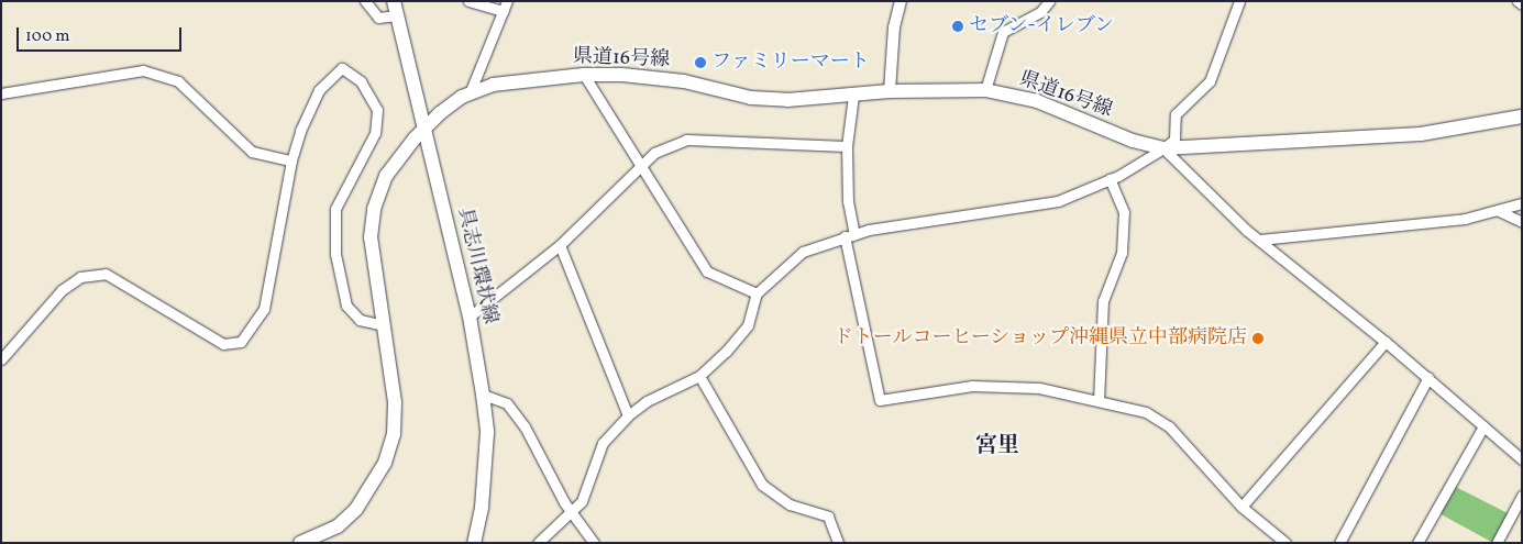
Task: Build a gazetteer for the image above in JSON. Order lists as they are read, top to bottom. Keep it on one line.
{"streets":{"main road":["県道16号線","具志川環状線"]},"crossings":[["県道16号線","具志川環状線"]],"districts":["宮里"],"places":["セブン-イレブン","ファミリーマート","ドトールコーヒーショップ沖縄県立中部病院店"],"scale_bar":"100 m"}
